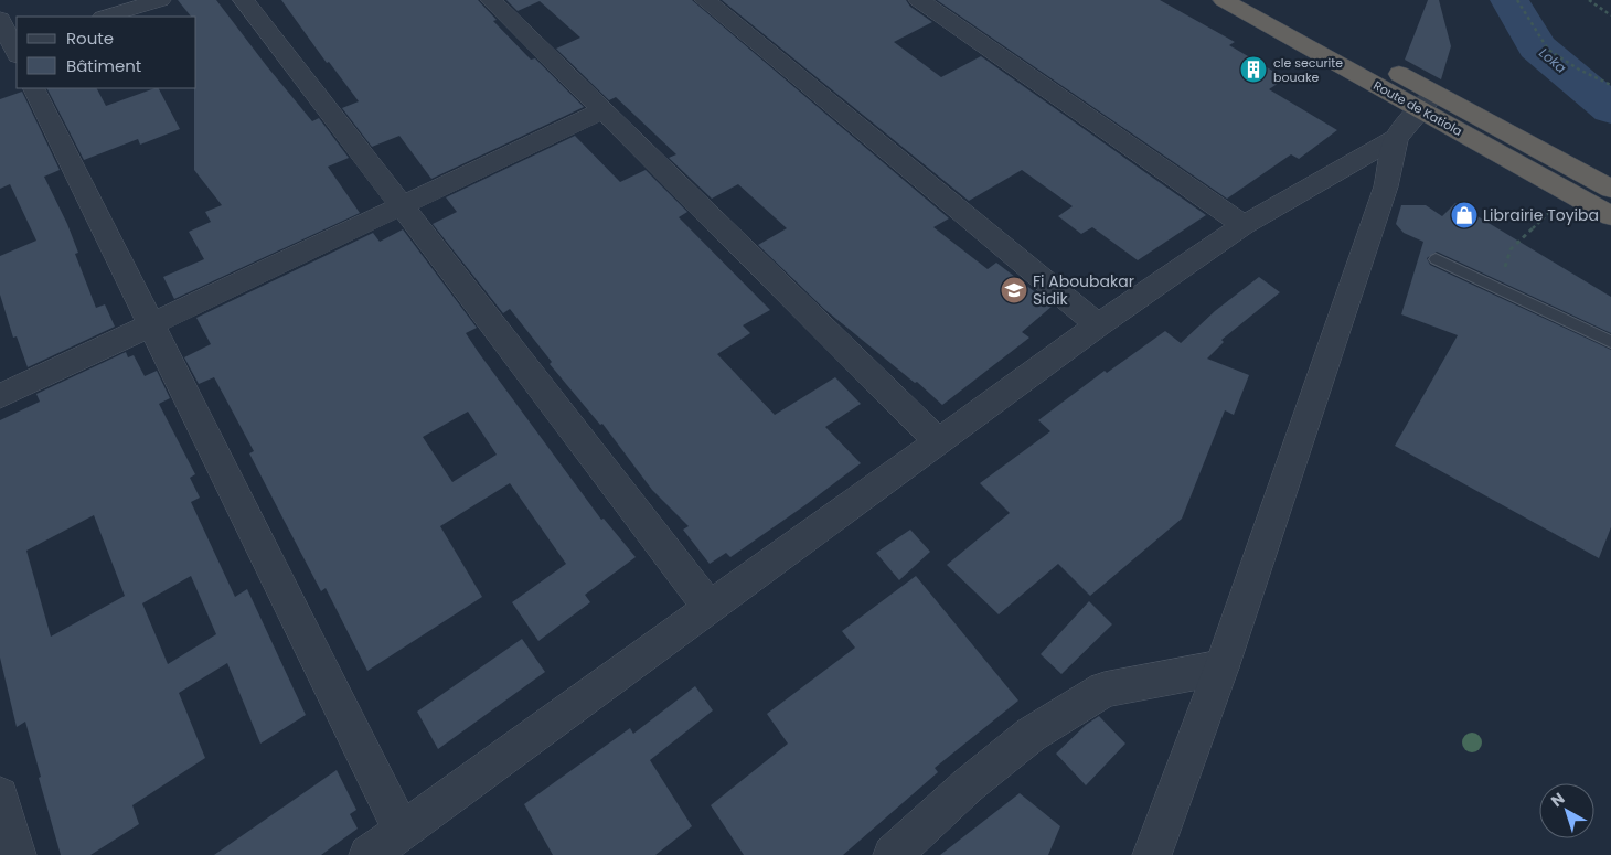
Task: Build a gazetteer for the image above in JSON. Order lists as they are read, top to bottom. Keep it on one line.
{"streets":{"highway":["Route de Katiola"]},"water":["Loka"],"places":{"building":["cle securite bouake"],"shop":["Librairie Toyiba"],"school or university":["Fi Aboubakar Sidik"]},"legend":["Route","Bâtiment"],"north":"top left"}
